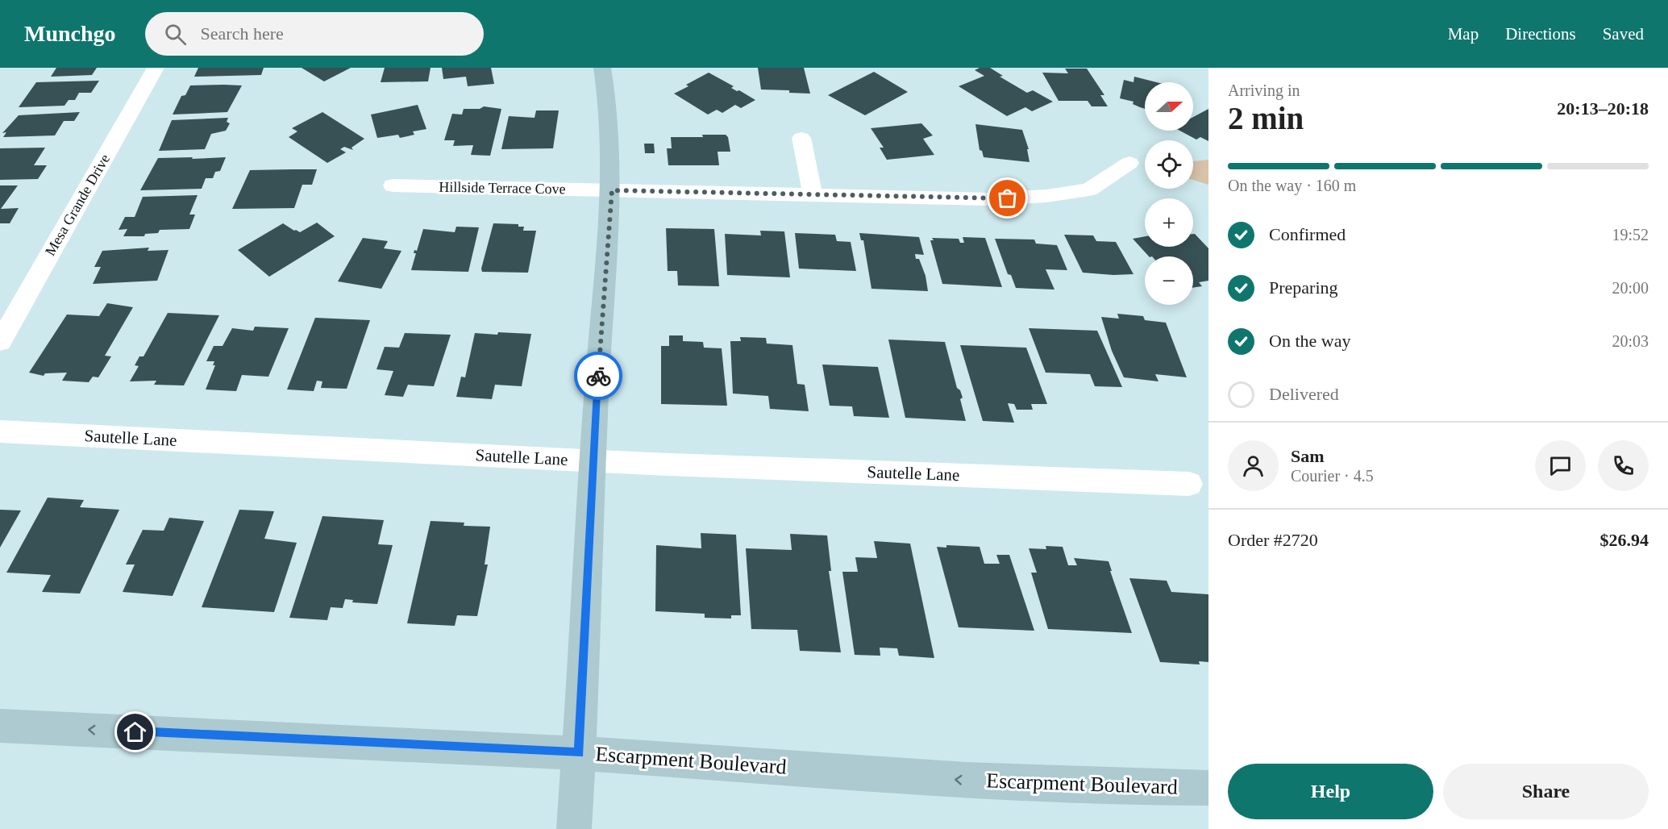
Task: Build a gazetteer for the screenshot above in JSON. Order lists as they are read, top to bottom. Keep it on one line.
{"streets":{"street":["Hillside Terrace Cove","Mesa Grande Drive","Sautelle Lane","Escarpment Boulevard"]},"one_way":["Escarpment Boulevard"],"north":"right","page":{"header":"Munchgo","search":"Search here","nav":["Map","Directions","Saved"],"heading":["2 min","Arriving in","20:13–20:18"],"panel":["Sam","Courier · 4.5","Order #2720","$26.94"],"map_buttons":["+","−"],"bar":"On the way · 160 m","list":[["Confirmed","19:52"],["Preparing","20:00"],["On the way","20:03"],"Delivered"],"buttons":["Help","Share"]}}
